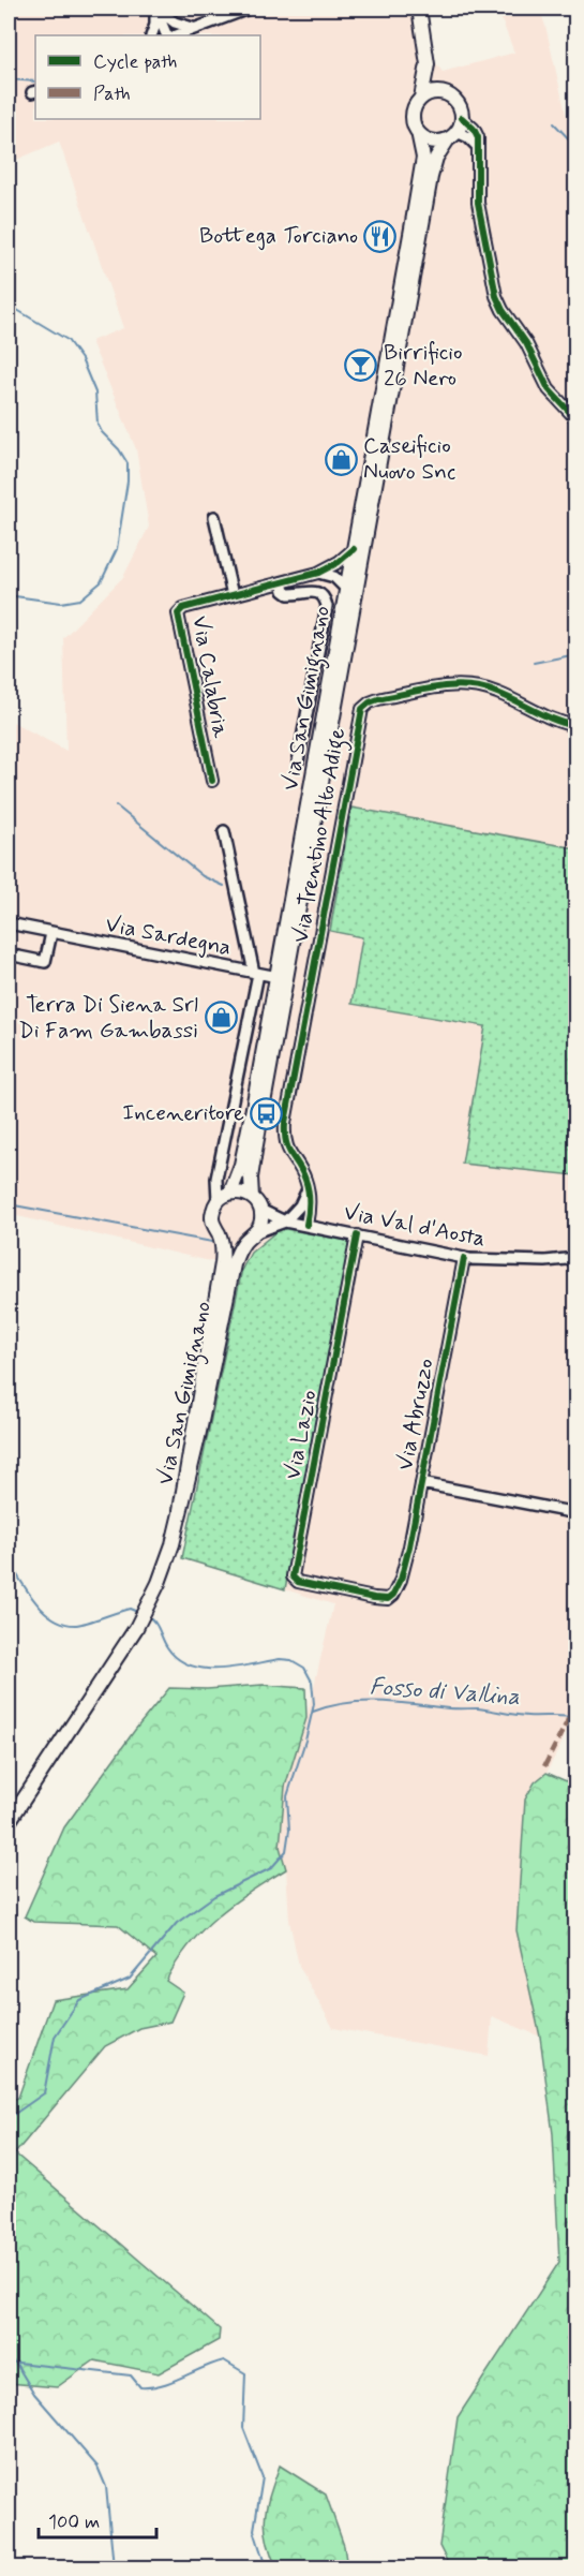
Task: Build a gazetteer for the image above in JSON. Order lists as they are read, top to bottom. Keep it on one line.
{"streets":{"main road":["Via San Gimignano"],"street":["Via Calabria","Via Trentino Alto Adige","Via Sardegna","Via Val d'Aosta","Via Abruzzo","Via Lazio"]},"crossings":[["Via Calabria","Via San Gimignano"],["Via San Gimignano","Via Sardegna"],["Via San Gimignano","Via Val d'Aosta"],["Via Trentino Alto Adige","Via Val d'Aosta"],["Via Val d'Aosta","Via Abruzzo"],["Via Val d'Aosta","Via Lazio"],["Via Abruzzo","Via Lazio"]],"water":["Fosso di Vallina"],"places":{"restaurant":["Bottega Torciano"],"bar":["Birrificio 26 Nero"],"shop":["Caseificio Nuovo Snc","Terra Di Siena Srl Di Fam Gambassi"],"bus stop":["Inceneritore"]},"legend":["Cycle path","Path"],"scale_bar":"100 m"}
